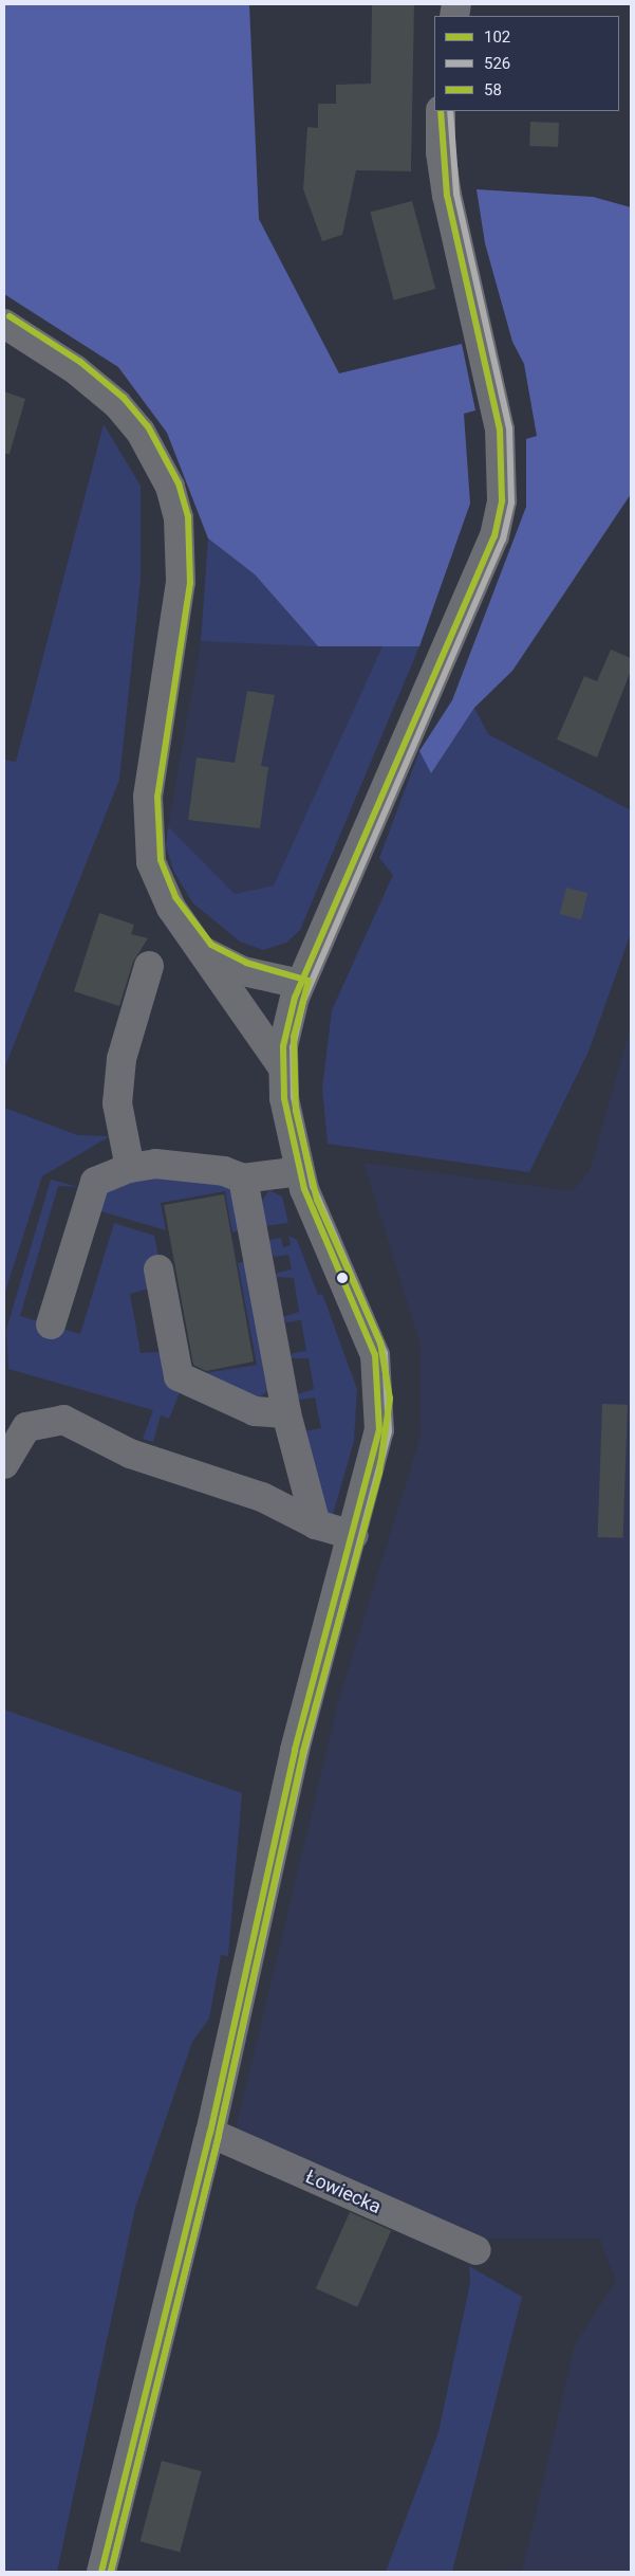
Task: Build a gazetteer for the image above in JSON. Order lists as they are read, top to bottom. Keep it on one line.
{"streets":{"street":["Łowiecka"]},"lines":["transit line 102","transit line 526","transit line 58"],"legend":["102","526","58"]}
